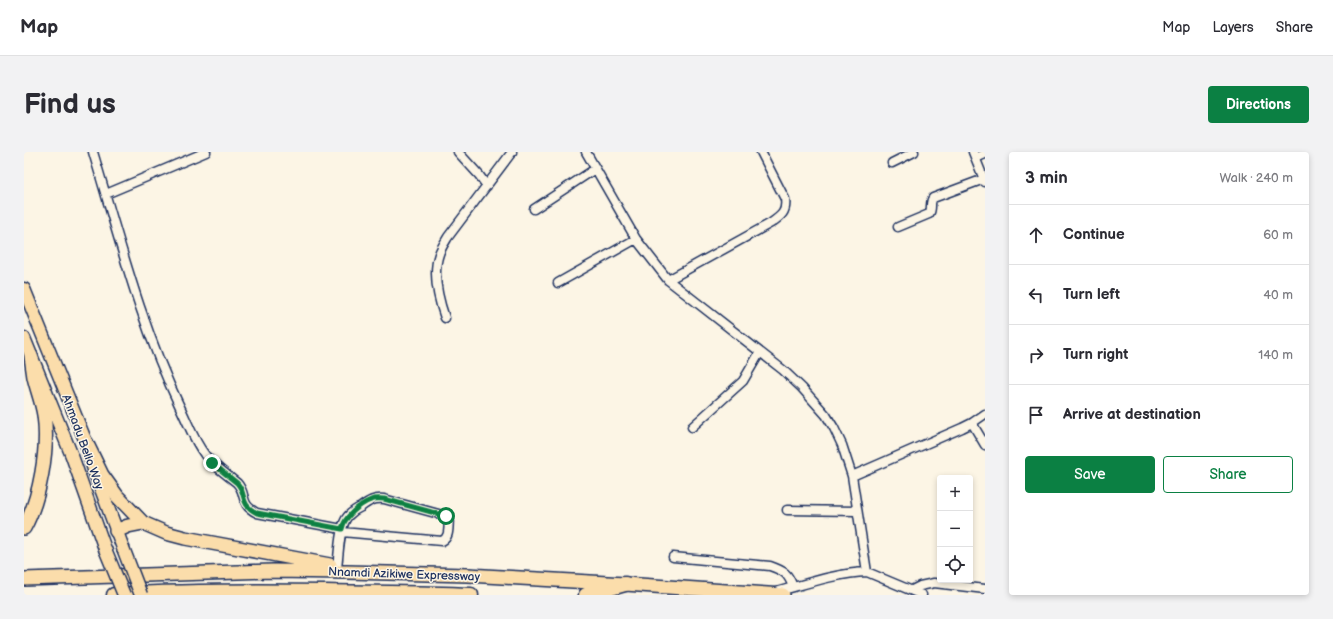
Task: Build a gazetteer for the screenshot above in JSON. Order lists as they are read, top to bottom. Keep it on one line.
{"streets":{"highway":["Nnamdi Azikiwe Expressway"],"main road":["Ahmadu Bello Way"]},"page":{"header":"Map","nav":["Map","Layers","Share"],"buttons":["Directions",["Save","Share"]],"title":"Find us","heading":["3 min","Walk · 240 m"],"list":[["Continue","60 m"],["Turn left","40 m"],["Turn right","140 m"],"Arrive at destination"],"map_buttons":["+","−"]}}
